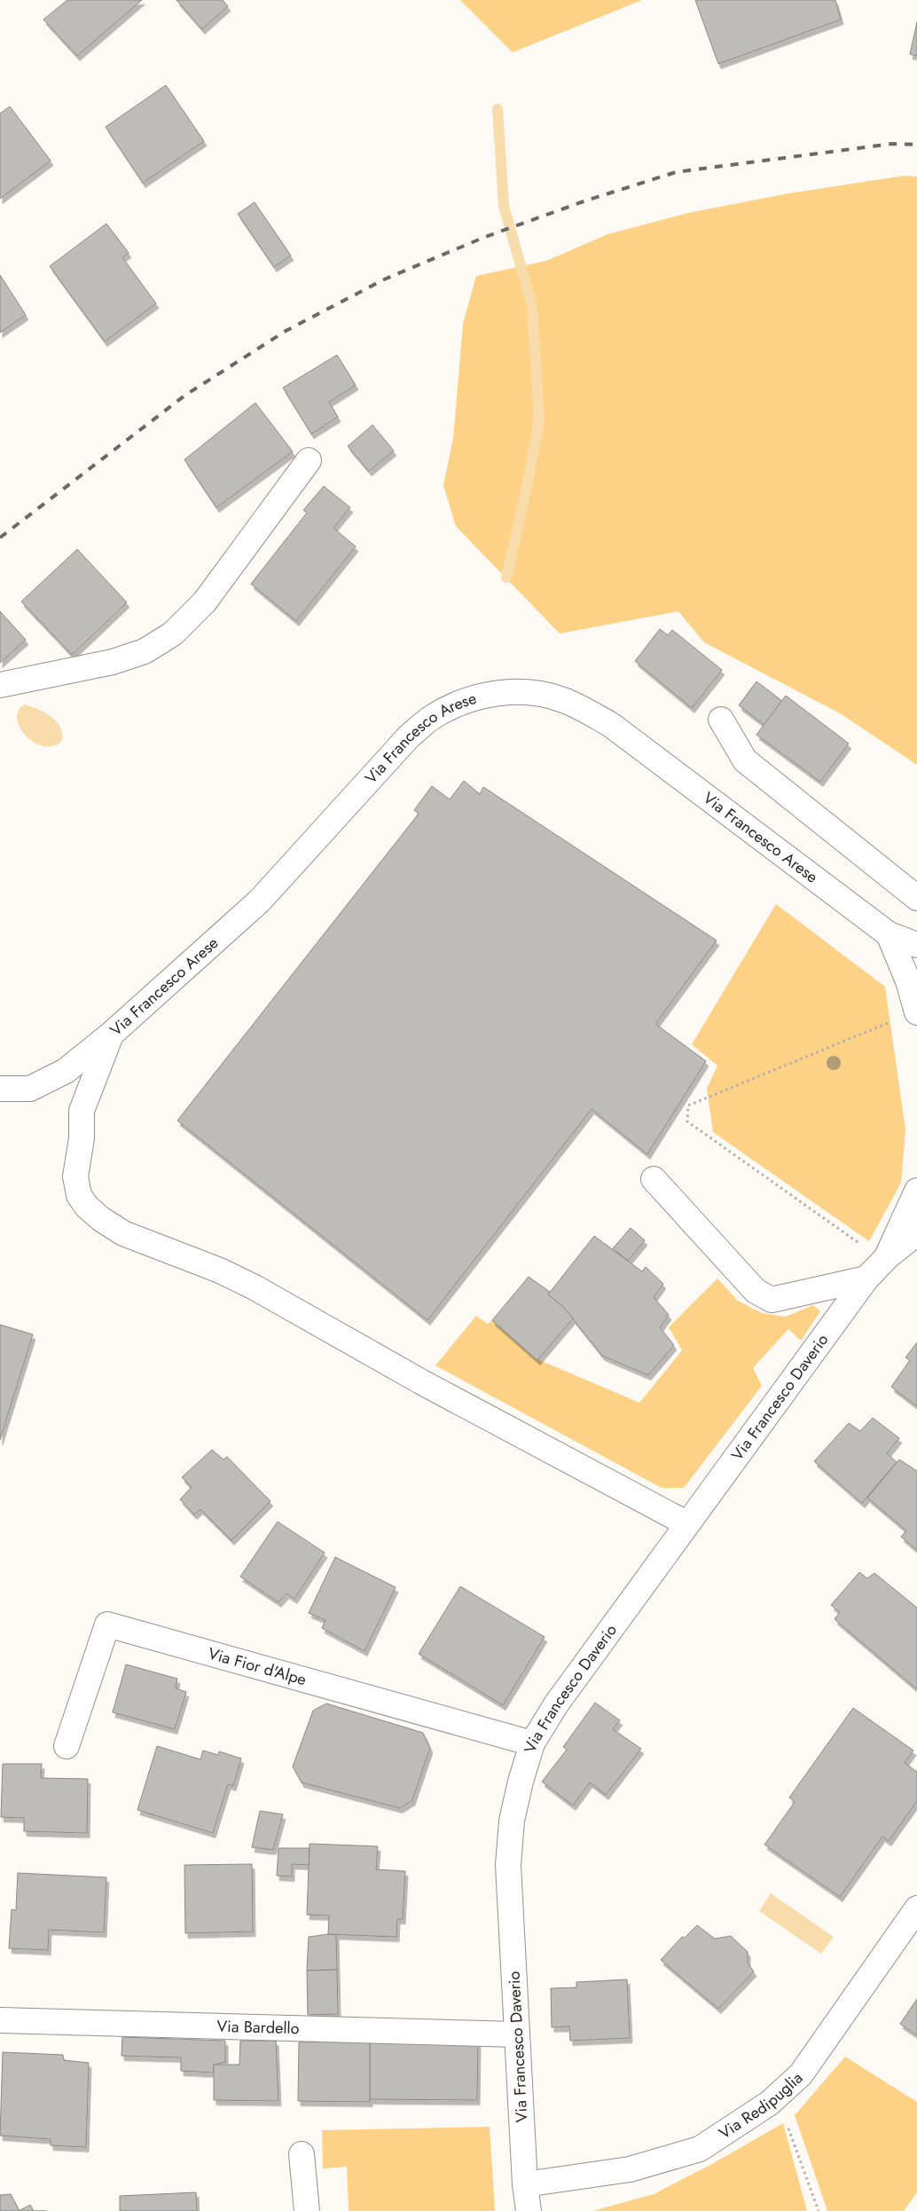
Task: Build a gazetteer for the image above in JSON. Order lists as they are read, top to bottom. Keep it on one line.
{"streets":{"street":["Via Francesco Arese","Via Francesco Daverio","Via Fior d'Alpe","Via Bardello","Via Redipuglia"]},"crossings":[["Via Francesco Daverio","Via Fior d'Alpe"],["Via Francesco Daverio","Via Bardello"],["Via Francesco Daverio","Via Redipuglia"]]}
